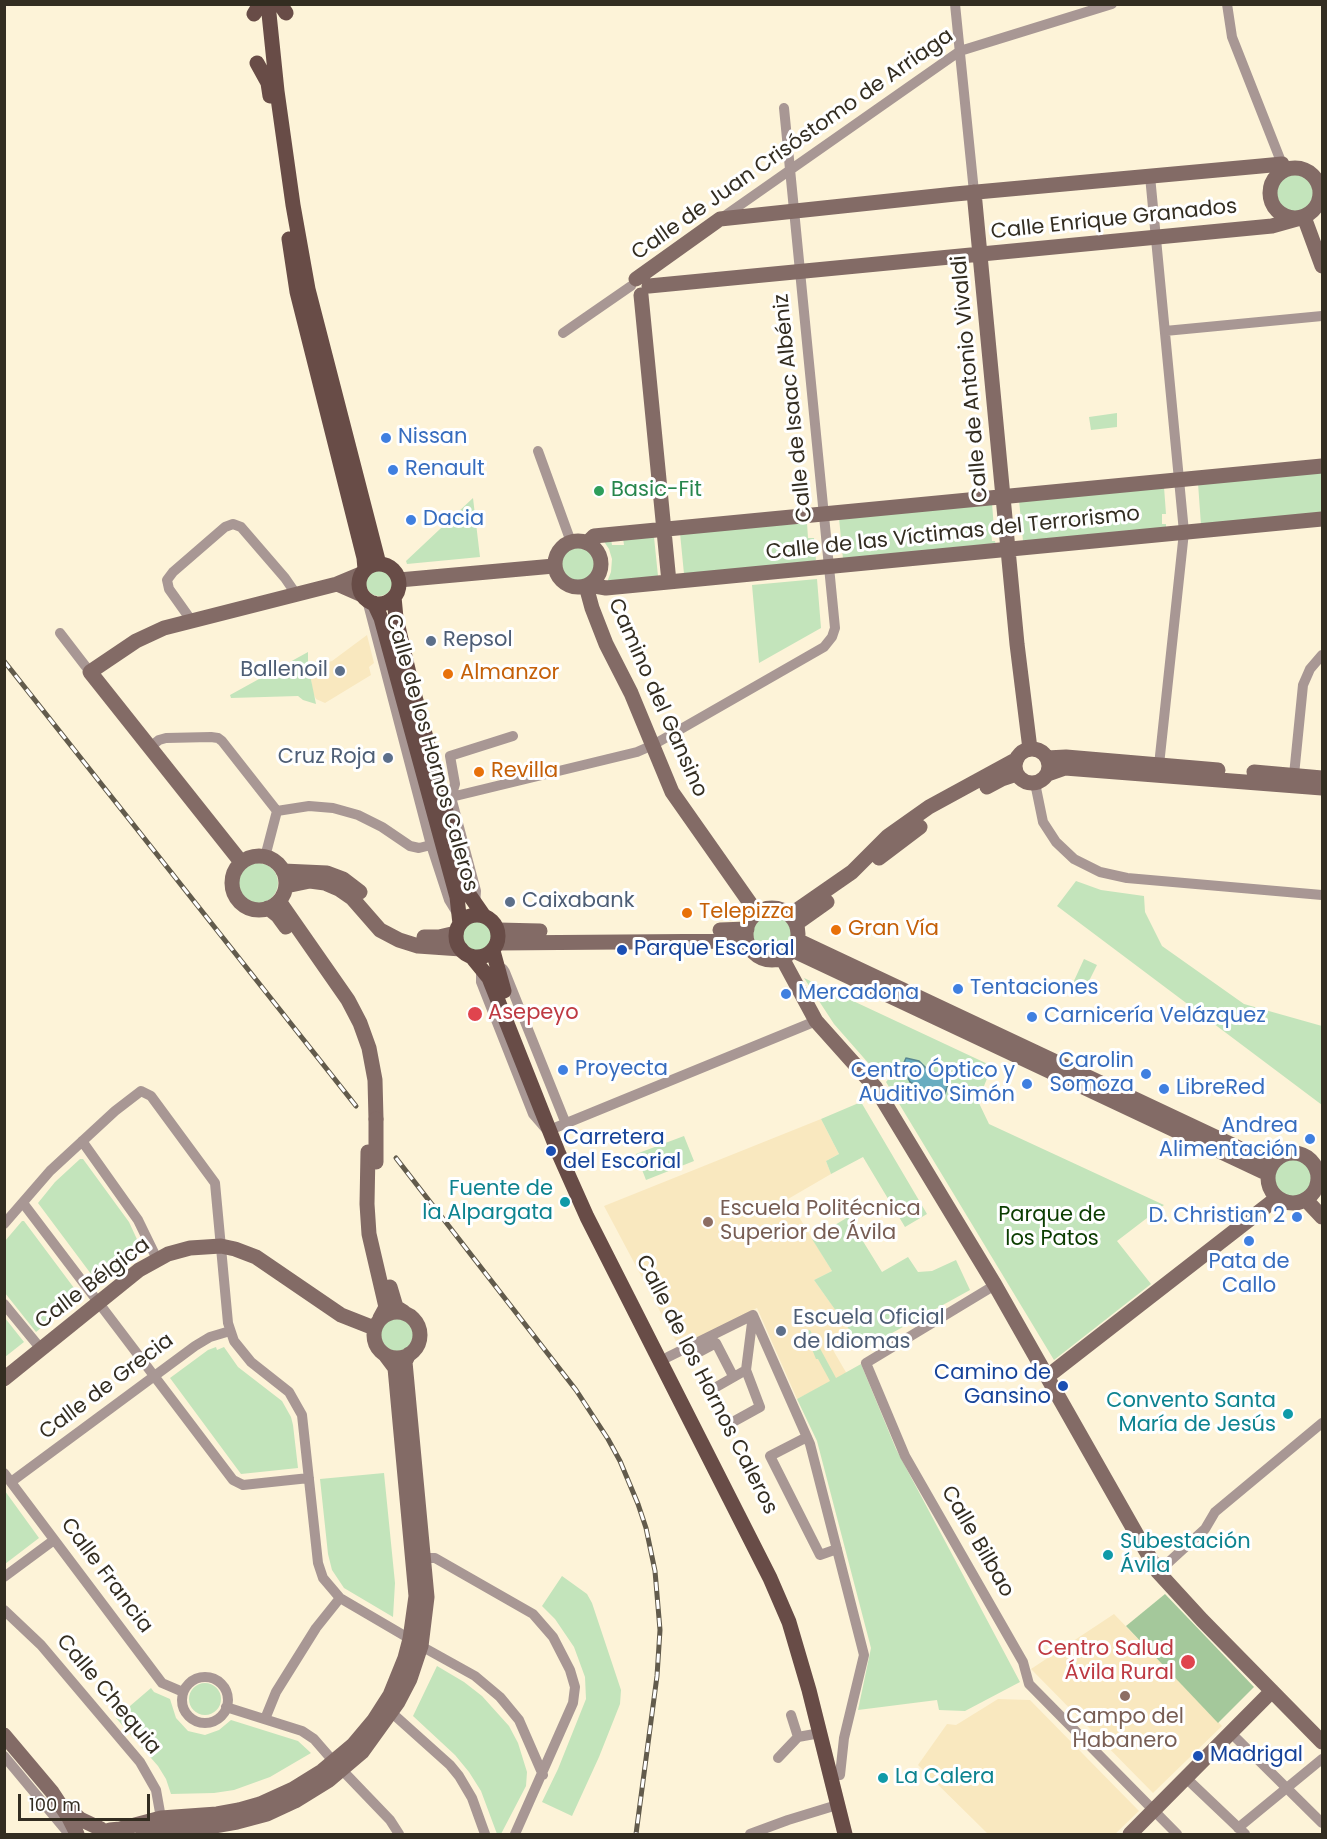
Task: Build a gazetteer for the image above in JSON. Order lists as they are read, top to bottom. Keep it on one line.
{"streets":{"main road":["Calle de los Hornos Caleros"],"street":["Calle de Juan Crisóstomo de Arriaga","Calle Enrique Granados","Calle de Antonio Vivaldi","Calle de Isaac Albéniz","Calle de las Víctimas del Terrorismo","Camino del Gansino","Calle Bélgica","Calle de Grecia","Calle Bilbao","Calle Francia","Calle Chequia"]},"crossings":[["Calle de Juan Crisóstomo de Arriaga","Calle Enrique Granados"],["Calle de Juan Crisóstomo de Arriaga","Calle de Antonio Vivaldi"],["Calle de Juan Crisóstomo de Arriaga","Calle de Isaac Albéniz"],["Calle Enrique Granados","Calle de Antonio Vivaldi"],["Calle Enrique Granados","Calle de Isaac Albéniz"],["Calle de Antonio Vivaldi","Calle de las Víctimas del Terrorismo"],["Calle de Isaac Albéniz","Calle de las Víctimas del Terrorismo"],["Calle de Isaac Albéniz","Camino del Gansino"],["Calle de Isaac Albéniz","Calle de los Hornos Caleros"],["Calle de las Víctimas del Terrorismo","Camino del Gansino"],["Calle de Grecia","Calle Francia"]],"parks":["Parque de los Patos"],"places":["Nissan","Renault","Basic-Fit","Dacia","Repsol","Ballenoil","Almanzor","Cruz Roja","Revilla","Caixabank","Telepizza","Gran Vía","Parque Escorial","Tentaciones","Mercadona","Asepeyo","Carnicería Velázquez","Proyecta","Carolin Somoza","Centro Óptico y Auditivo Simón","LibreRed","Andrea Alimentación","Carretera del Escorial","Fuente de la Alpargata","D. Christian 2","Escuela Politécnica Superior de Ávila","Pata de Callo","Escuela Oficial de Idiomas","Camino de Gansino","Convento Santa María de Jesús","Subestación Ávila","Centro Salud Ávila Rural","Campo del Habanero","Madrigal","La Calera"],"scale_bar":"100 m"}
